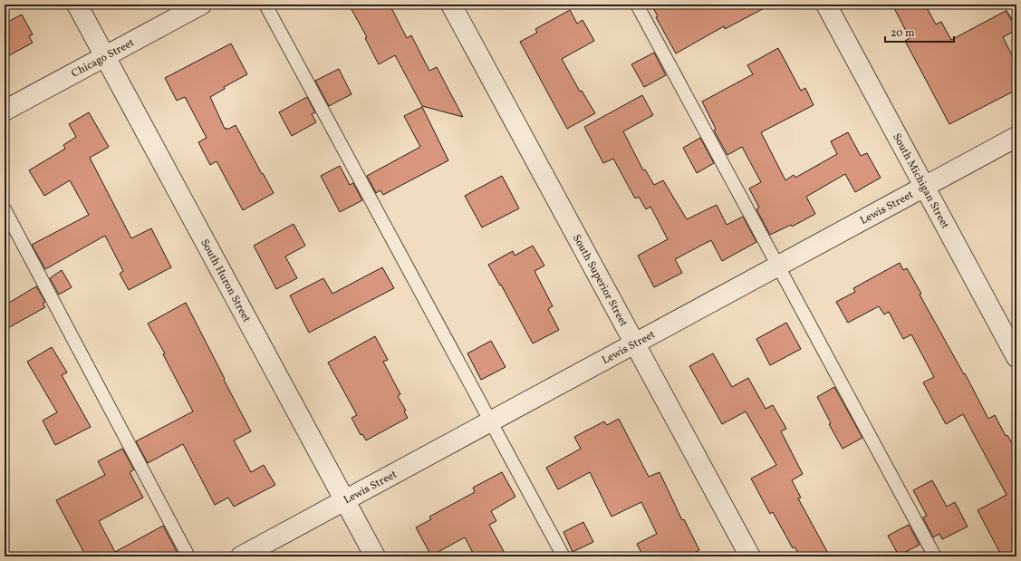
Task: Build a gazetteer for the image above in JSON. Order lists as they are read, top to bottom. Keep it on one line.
{"streets":{"street":["Chicago Street","South Michigan Street","Lewis Street","South Huron Street","South Superior Street"]},"crossings":[["Chicago Street","South Huron Street"],["South Michigan Street","Lewis Street"],["Lewis Street","South Huron Street"],["Lewis Street","South Superior Street"]],"scale_bar":"20 m"}
